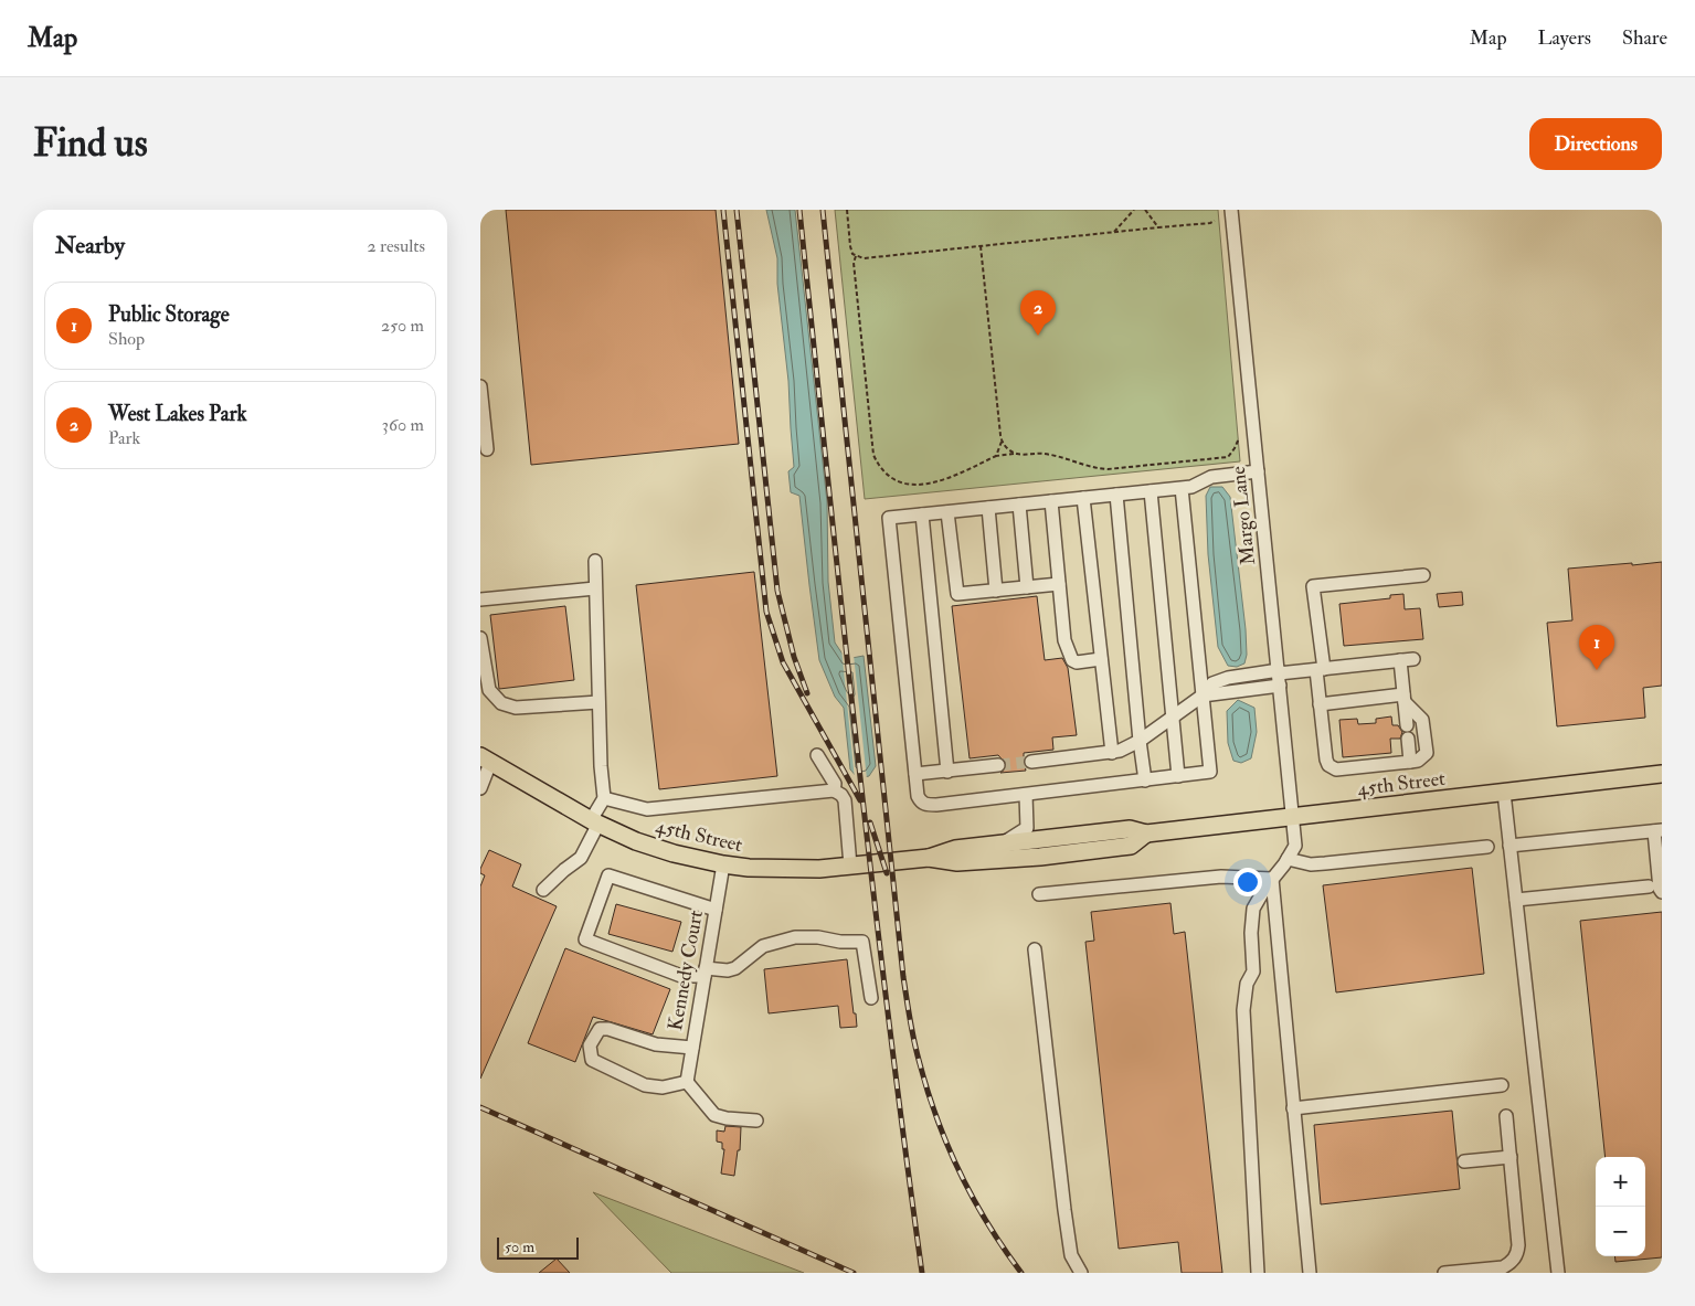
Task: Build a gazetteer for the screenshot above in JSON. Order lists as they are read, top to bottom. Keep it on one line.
{"streets":{"main road":["45th Street"],"street":["Margo Lane","Kennedy Court"]},"crossings":[["Margo Lane","45th Street"],["45th Street","Kennedy Court"]],"scale_bar":"50 m","page":{"header":"Map","nav":["Map","Layers","Share"],"buttons":"Directions","title":"Find us","heading":["Nearby","2 results"],"list":[{"mark":"1","name":"Public Storage","note":"Shop","value":"250 m"},{"mark":"2","name":"West Lakes Park","note":"Park","value":"360 m"}],"pins":["2","1"],"map_buttons":["+","−"],"scale":"50 m"}}
